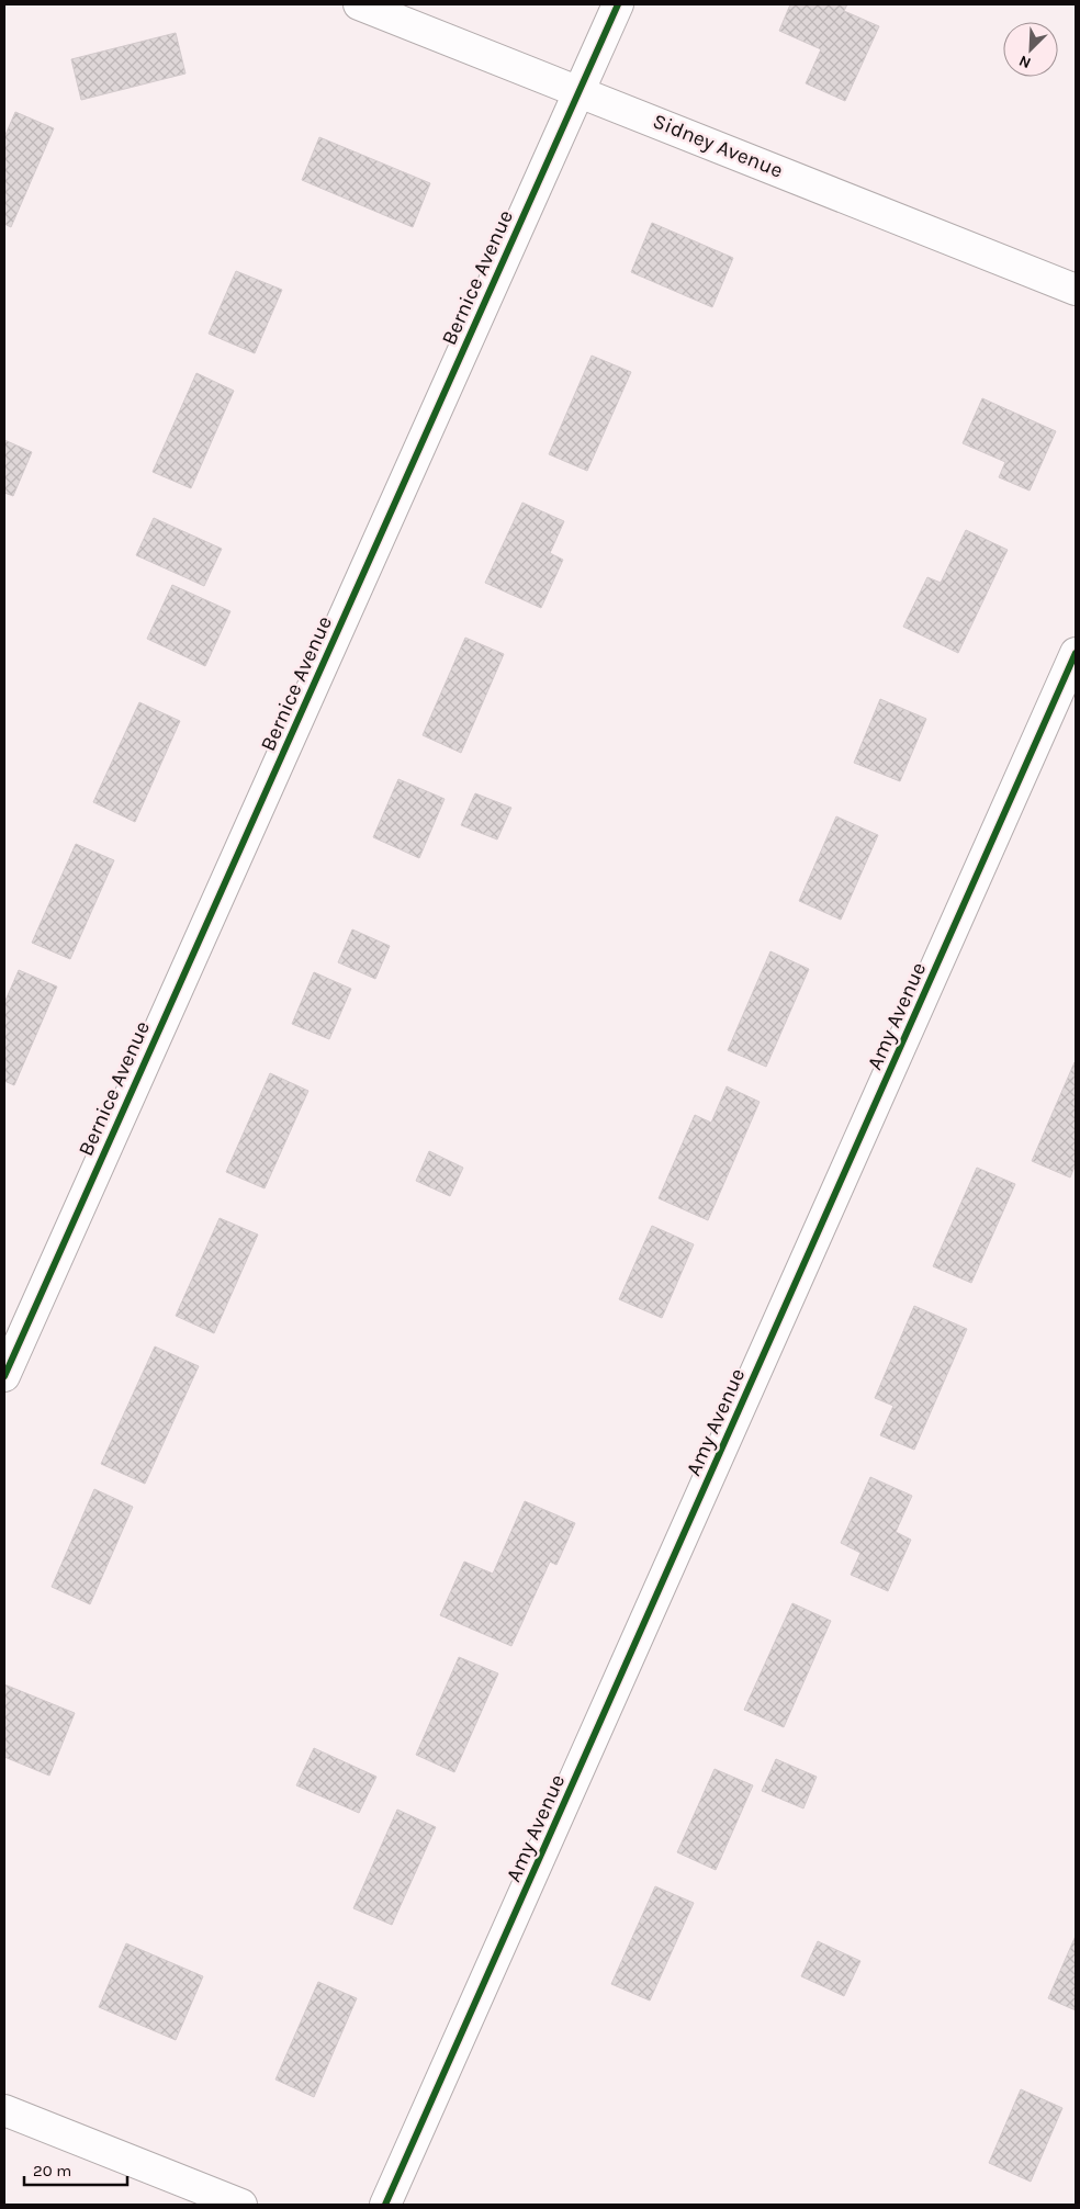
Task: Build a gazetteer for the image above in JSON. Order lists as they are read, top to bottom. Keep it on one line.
{"streets":{"street":["Sidney Avenue","Bernice Avenue","Amy Avenue"]},"crossings":[["Sidney Avenue","Bernice Avenue"]],"scale_bar":"20 m","north":"bottom left"}
